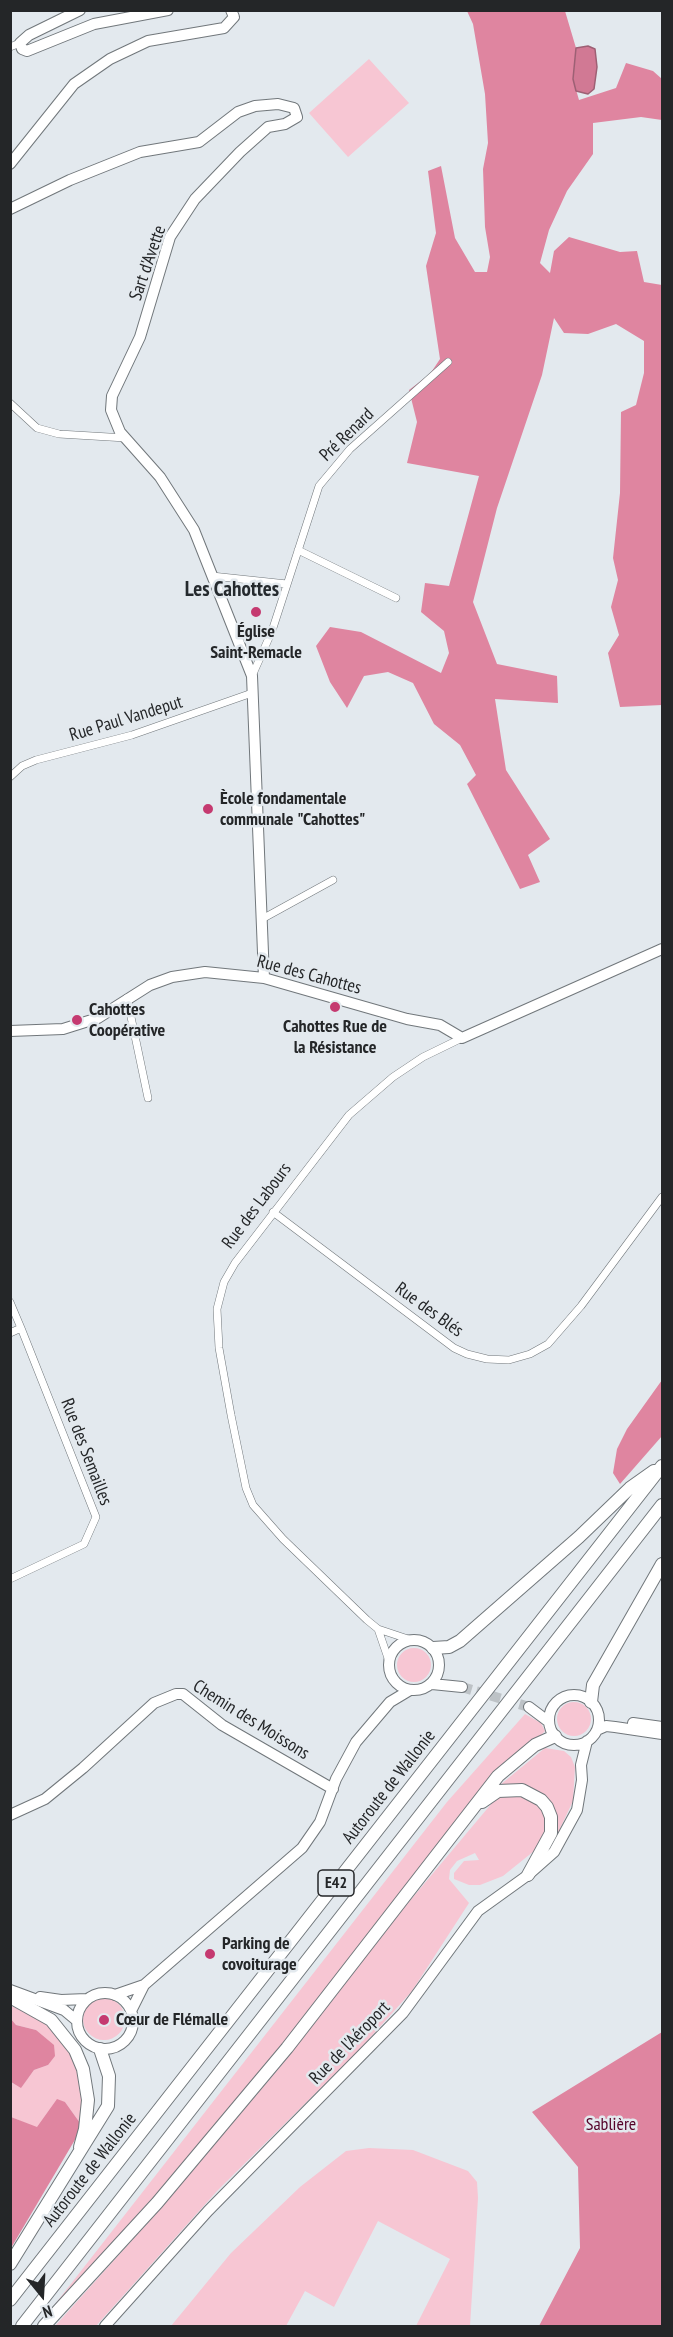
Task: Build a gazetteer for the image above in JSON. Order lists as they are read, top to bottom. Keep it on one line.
{"streets":{"highway":["Autoroute de Wallonie","E42"],"street":["Sart d'Avette","Pré Renard","Rue Paul Vandeput","Rue des Cahottes","Rue des Labours","Rue des Blés","Rue des Semailles","Chemin des Moissons","Rue de l'Aéroport"]},"crossings":[["Sart d'Avette","Pré Renard"],["Rue des Cahottes","Rue des Labours"],["Rue des Labours","Rue des Blés"]],"districts":["Les Cahottes"],"parks":["Sablière"],"places":["Église Saint-Remacle","Ècole fondamentale communale \"Cahottes\"","Cahottes Rue de la Résistance","Cahottes Coopérative","Parking de covoiturage","Cœur de Flémalle"],"north":"bottom"}
